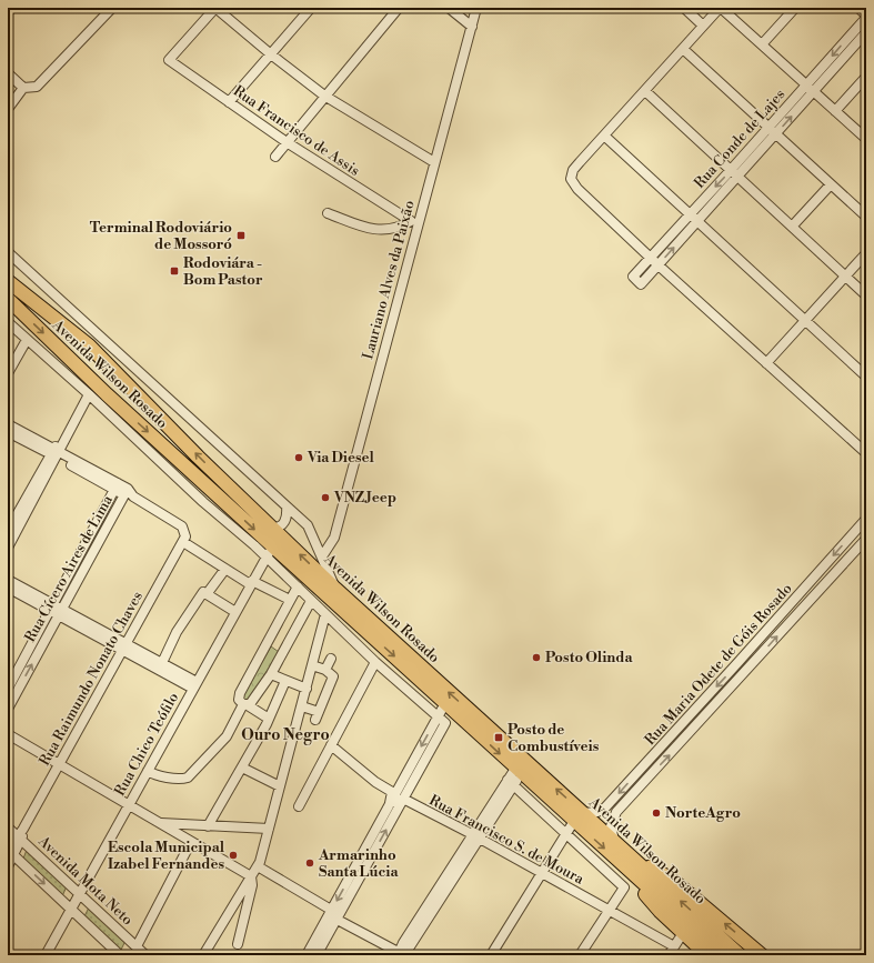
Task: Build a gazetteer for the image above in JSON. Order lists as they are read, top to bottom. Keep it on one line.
{"streets":{"highway":["Avenida Wilson Rosado"],"street":["Rua Francisco de Assis","Rua Conde de Lajes","Lauriano Alves da Paixão","Rua Cícero Aires de Lima","Rua Maria Odete de Góis Rosado","Rua Raimundo Nonato Chaves","Rua Chico Teófilo","Rua Francisco S. de Moura","Avenida Mota Neto"]},"crossings":[["Avenida Wilson Rosado","Rua Maria Odete de Góis Rosado"],["Avenida Wilson Rosado","Rua Chico Teófilo"],["Rua Raimundo Nonato Chaves","Avenida Mota Neto"],["Rua Chico Teófilo","Avenida Mota Neto"]],"districts":["Ouro Negro"],"places":{"transit":["Terminal Rodoviário de Mossoró","Rodoviára - Bom Pastor","Posto de Combustíveis"],"other":["Via Diesel","VNZ Jeep","Posto Olinda","NorteAgro","Escola Municipal Izabel Fernandes","Armarinho Santa Lúcia"]}}
